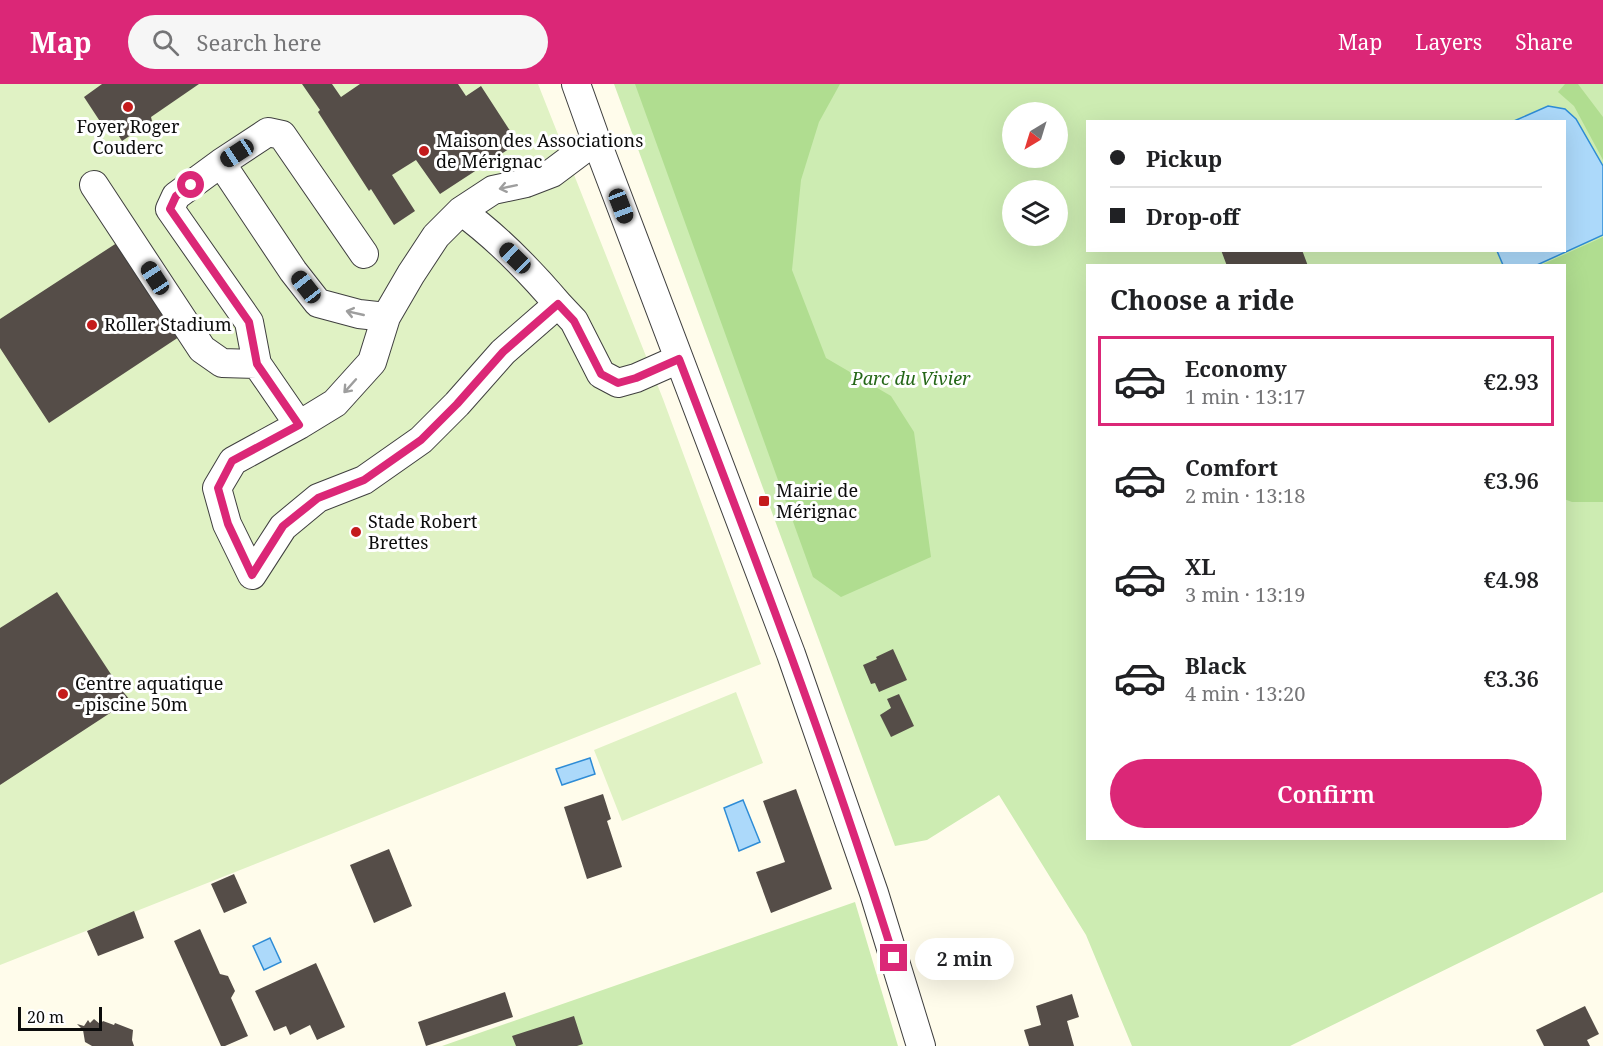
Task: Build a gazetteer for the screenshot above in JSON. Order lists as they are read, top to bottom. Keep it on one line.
{"parks":["Parc du Vivier"],"places":{"other":["Foyer Roger Couderc","Maison des Associations de Mérignac","Roller Stadium","Stade Robert Brettes","Centre aquatique - piscine 50m"],"transit":["Mairie de Mérignac"]},"scale_bar":"20 m","north":"bottom left","page":{"header":"Map","search":"Search here","nav":["Map","Layers","Share"],"banner":["Pickup","Drop-off"],"heading":"Choose a ride","list":[{"name":"Economy","note":"1 min · 13:17","value":"€2.93"},{"name":"Comfort","note":"2 min · 13:18","value":"€3.96"},{"name":"XL","note":"3 min · 13:19","value":"€4.98"},{"name":"Black","note":"4 min · 13:20","value":"€3.36"}],"buttons":"Confirm","bubble":"2 min","scale":"20 m"}}
